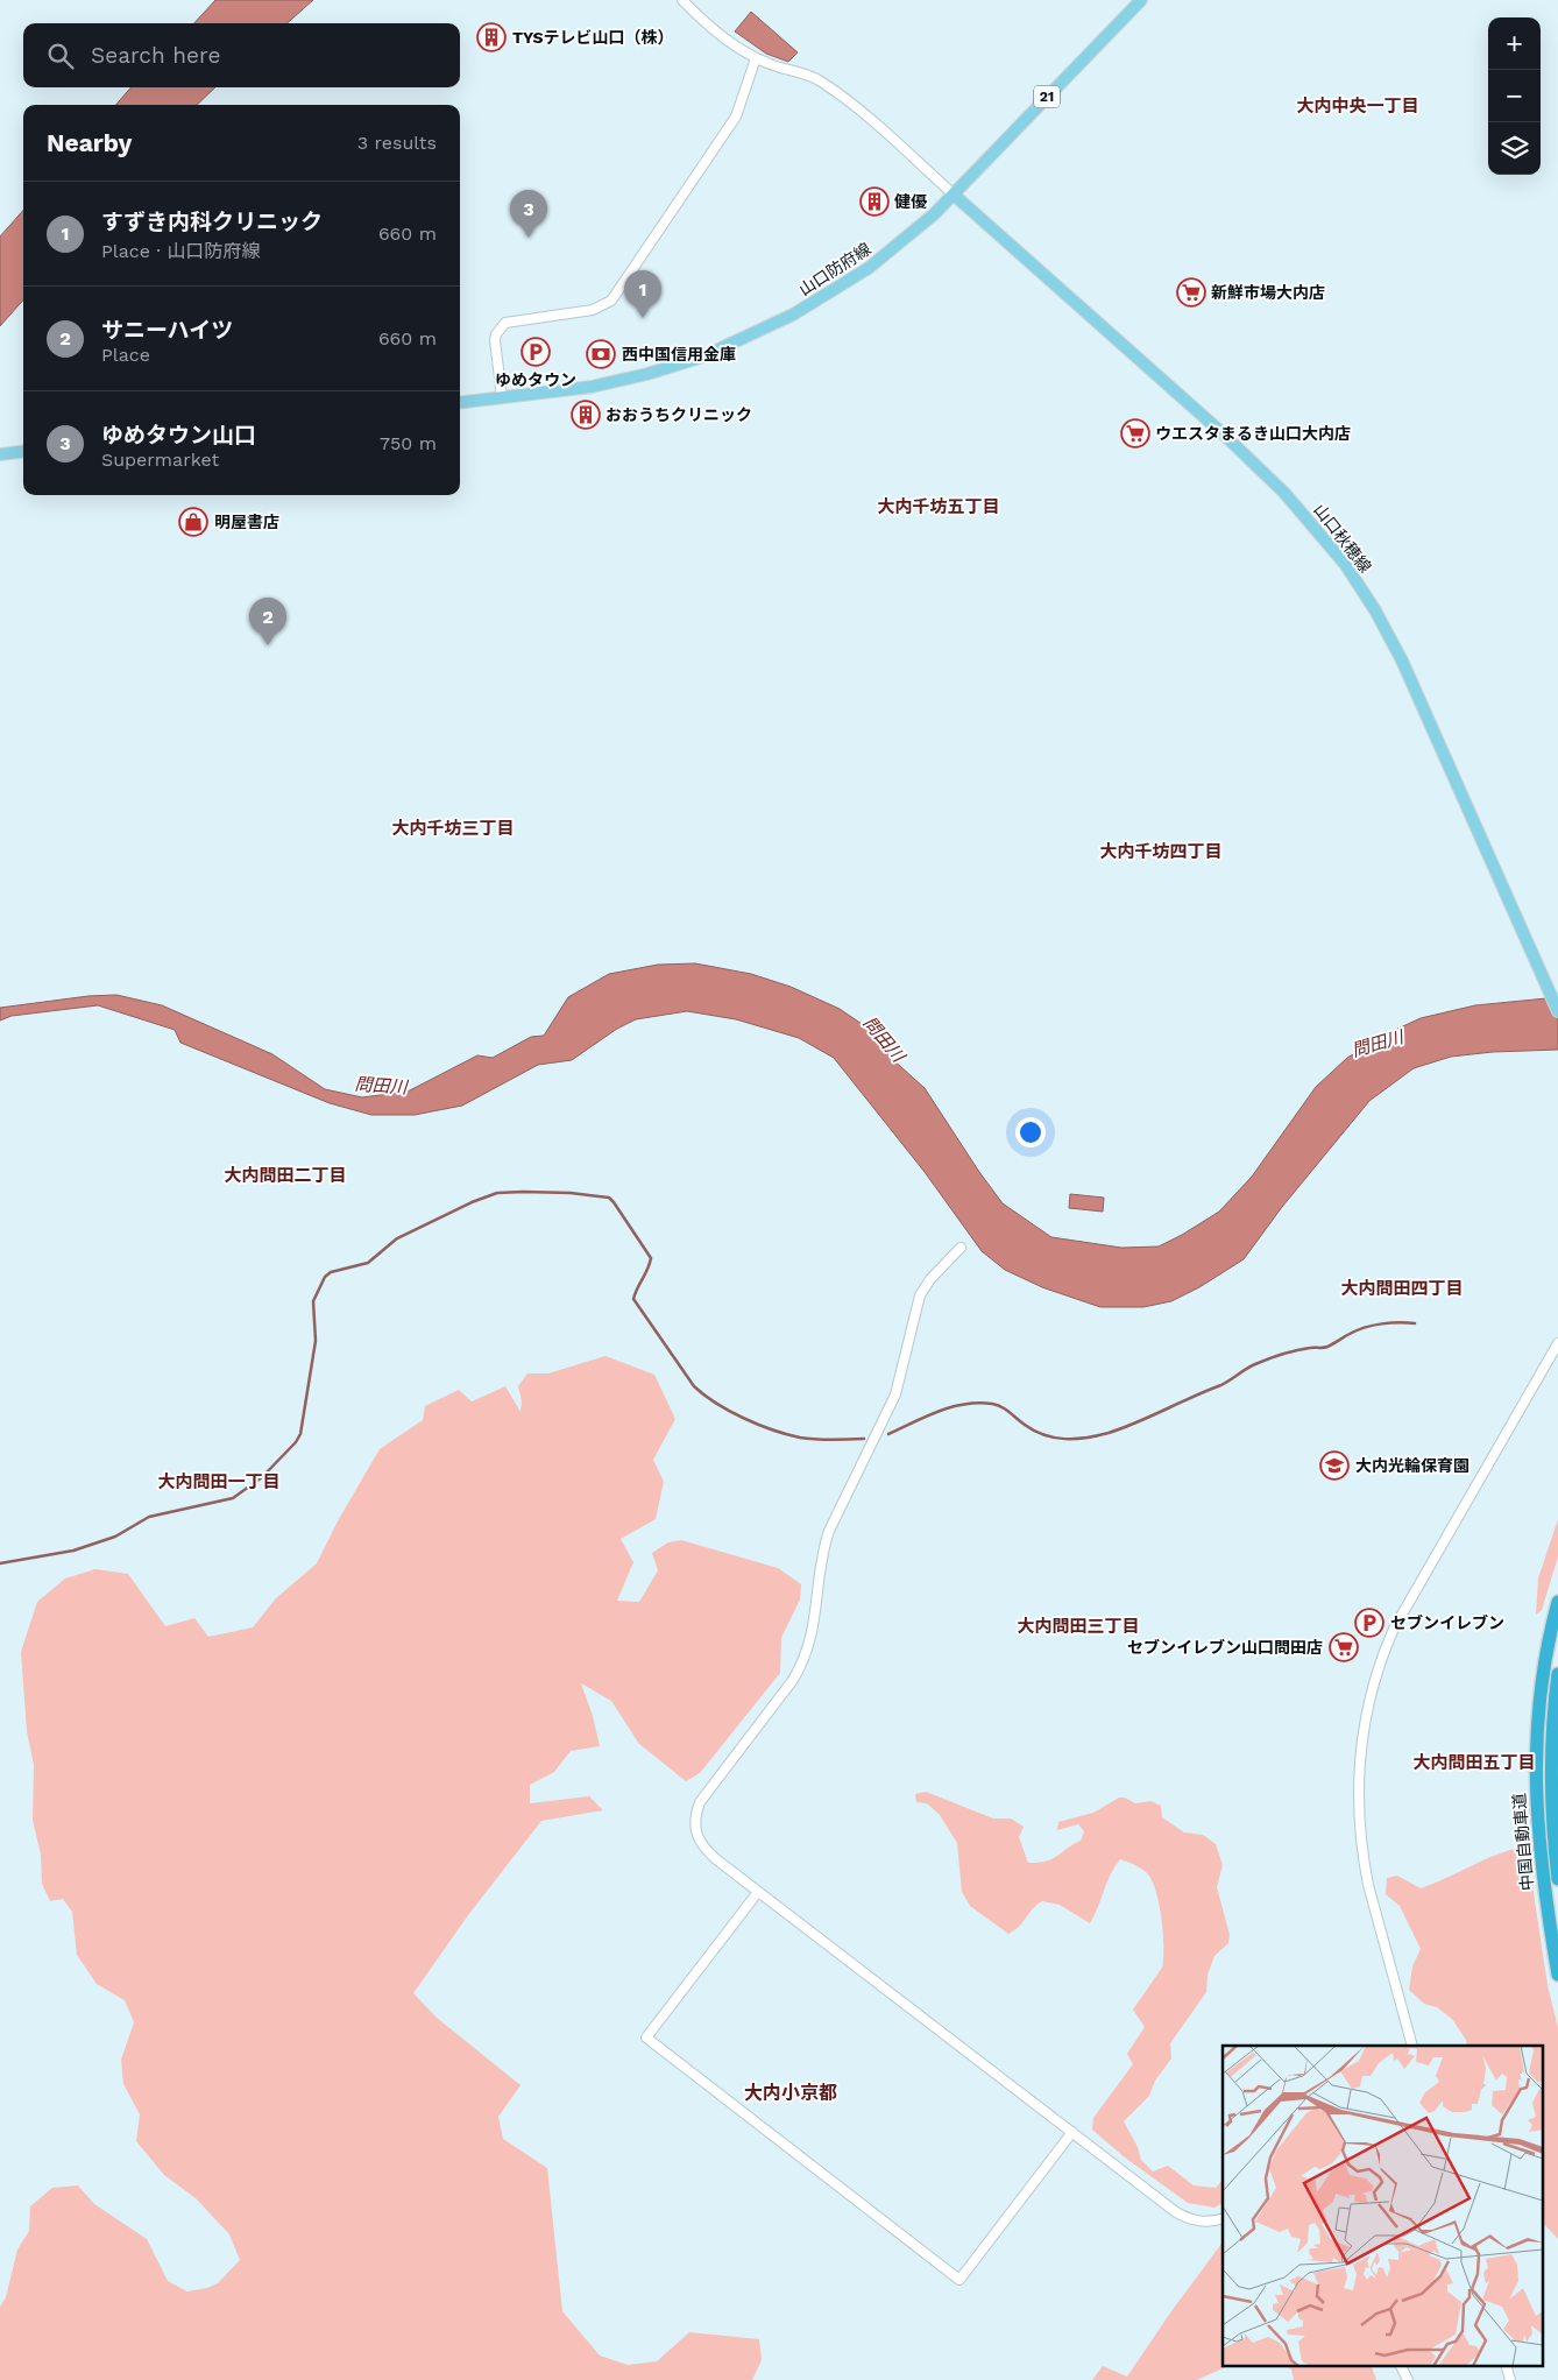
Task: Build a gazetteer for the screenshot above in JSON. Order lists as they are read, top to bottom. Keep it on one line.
{"streets":{"highway":["中国自動車道"],"main road":["21","山口防府線","山口秋穂線"]},"crossings":[["山口防府線","山口秋穂線"]],"districts":["大内中央一丁目","大内千坊五丁目","大内千坊三丁目","大内千坊四丁目","大内問田二丁目","大内問田四丁目","大内問田一丁目","大内問田三丁目","大内問田五丁目","大内小京都"],"water":["問田川"],"places":{"building":["TYSテレビ山口（株）","健優","おおうちクリニック"],"supermarket":["新鮮市場大内店","ウエスタまるき山口大内店","セブンイレブン山口問田店"],"parking":["ゆめタウン","セブンイレブン"],"bank":["西中国信用金庫"],"shop":["明屋書店"],"school or university":["大内光輪保育園"]},"page":{"map_buttons":["+","−"],"search":"Search here","heading":["Nearby","3 results"],"list":[{"mark":"1","name":"すずき内科クリニック","note":"Place · 山口防府線","value":"660 m"},{"mark":"2","name":"サニーハイツ","note":"Place","value":"660 m"},{"mark":"3","name":"ゆめタウン山口","note":"Supermarket","value":"750 m"}],"pins":["3","1","2"]}}
